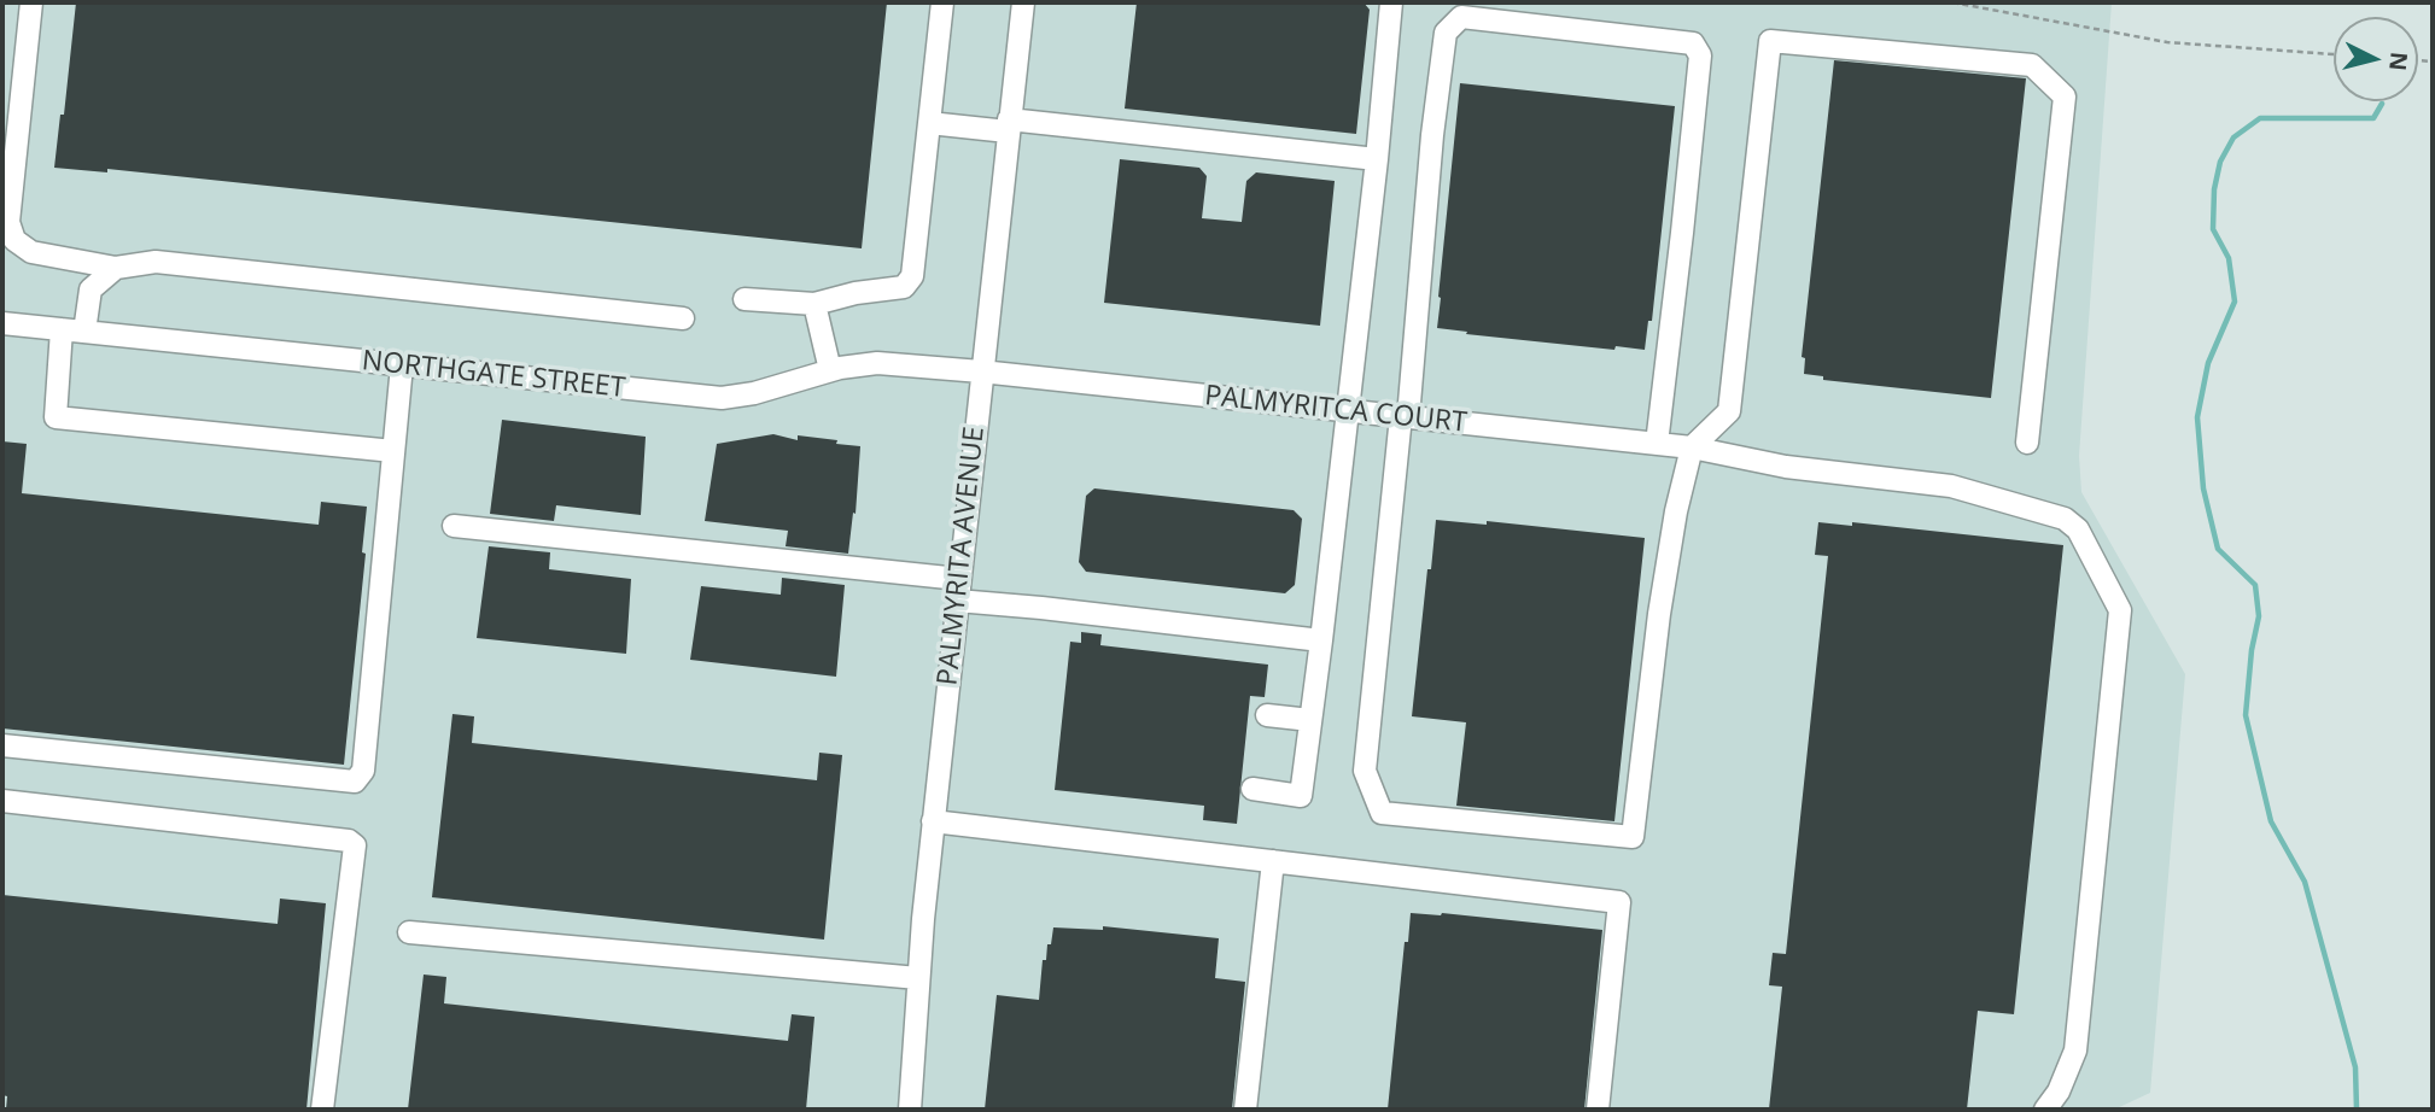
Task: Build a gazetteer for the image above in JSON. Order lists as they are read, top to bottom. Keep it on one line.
{"streets":{"street":["NORTHGATE STREET","PALMYRITCA COURT","PALMYRITA AVENUE"]},"crossings":[["NORTHGATE STREET","PALMYRITCA COURT"],["NORTHGATE STREET","PALMYRITA AVENUE"],["PALMYRITCA COURT","PALMYRITA AVENUE"]],"north":"right"}
